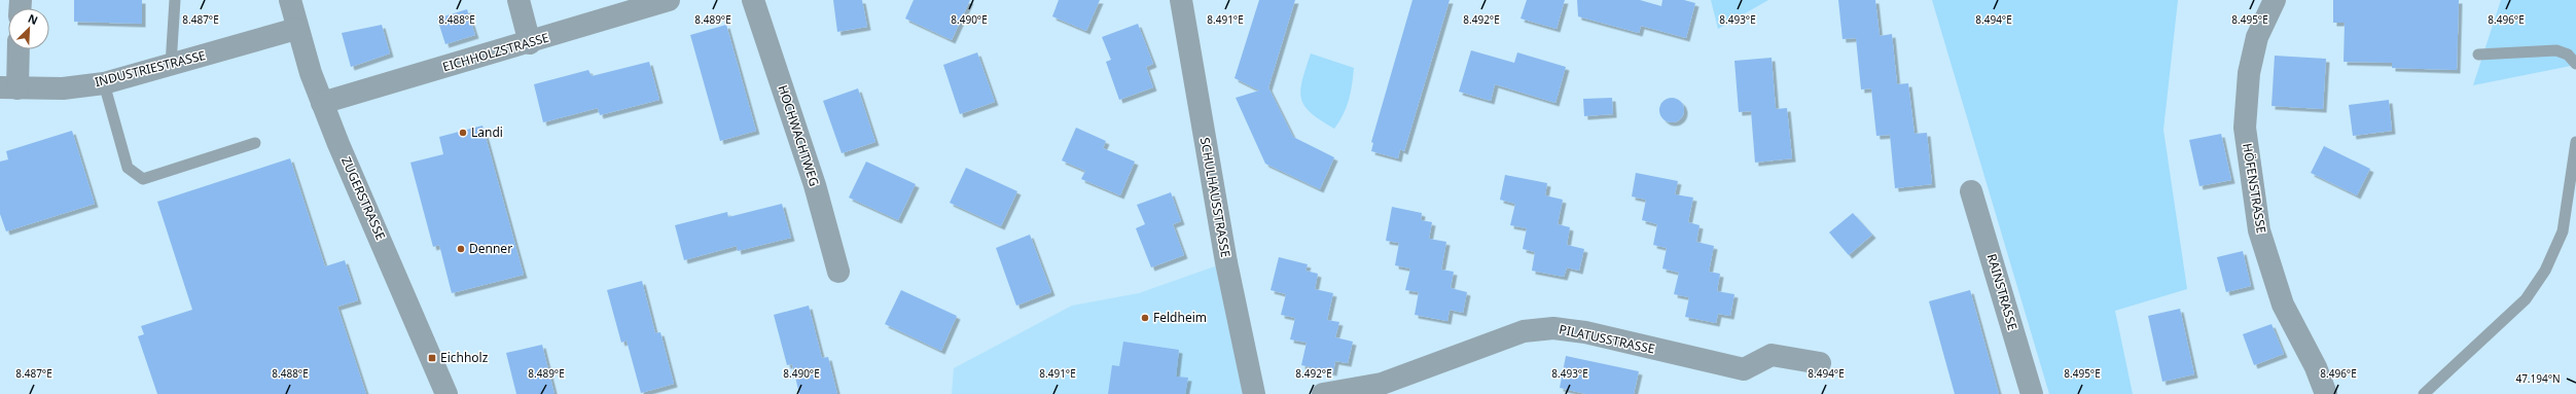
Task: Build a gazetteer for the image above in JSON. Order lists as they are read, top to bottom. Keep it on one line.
{"streets":{"street":["EICHHOLZSTRASSE","INDUSTRIESTRASSE","HOCHWACHTWEG","HÖFENSTRASSE","SCHULHAUSSTRASSE","ZUGERSTRASSE","RAINSTRASSE","PILATUSSTRASSE"]},"crossings":[["EICHHOLZSTRASSE","ZUGERSTRASSE"],["INDUSTRIESTRASSE","ZUGERSTRASSE"]],"places":{"other":["Landi","Denner","Feldheim"],"transit":["Eichholz"]},"north":"top right","coordinates":["8.487°E","8.493°E","8.494°E","8.488°E","8.489°E","8.490°E","8.491°E","8.492°E","8.495°E","8.496°E","47.194°N"]}
